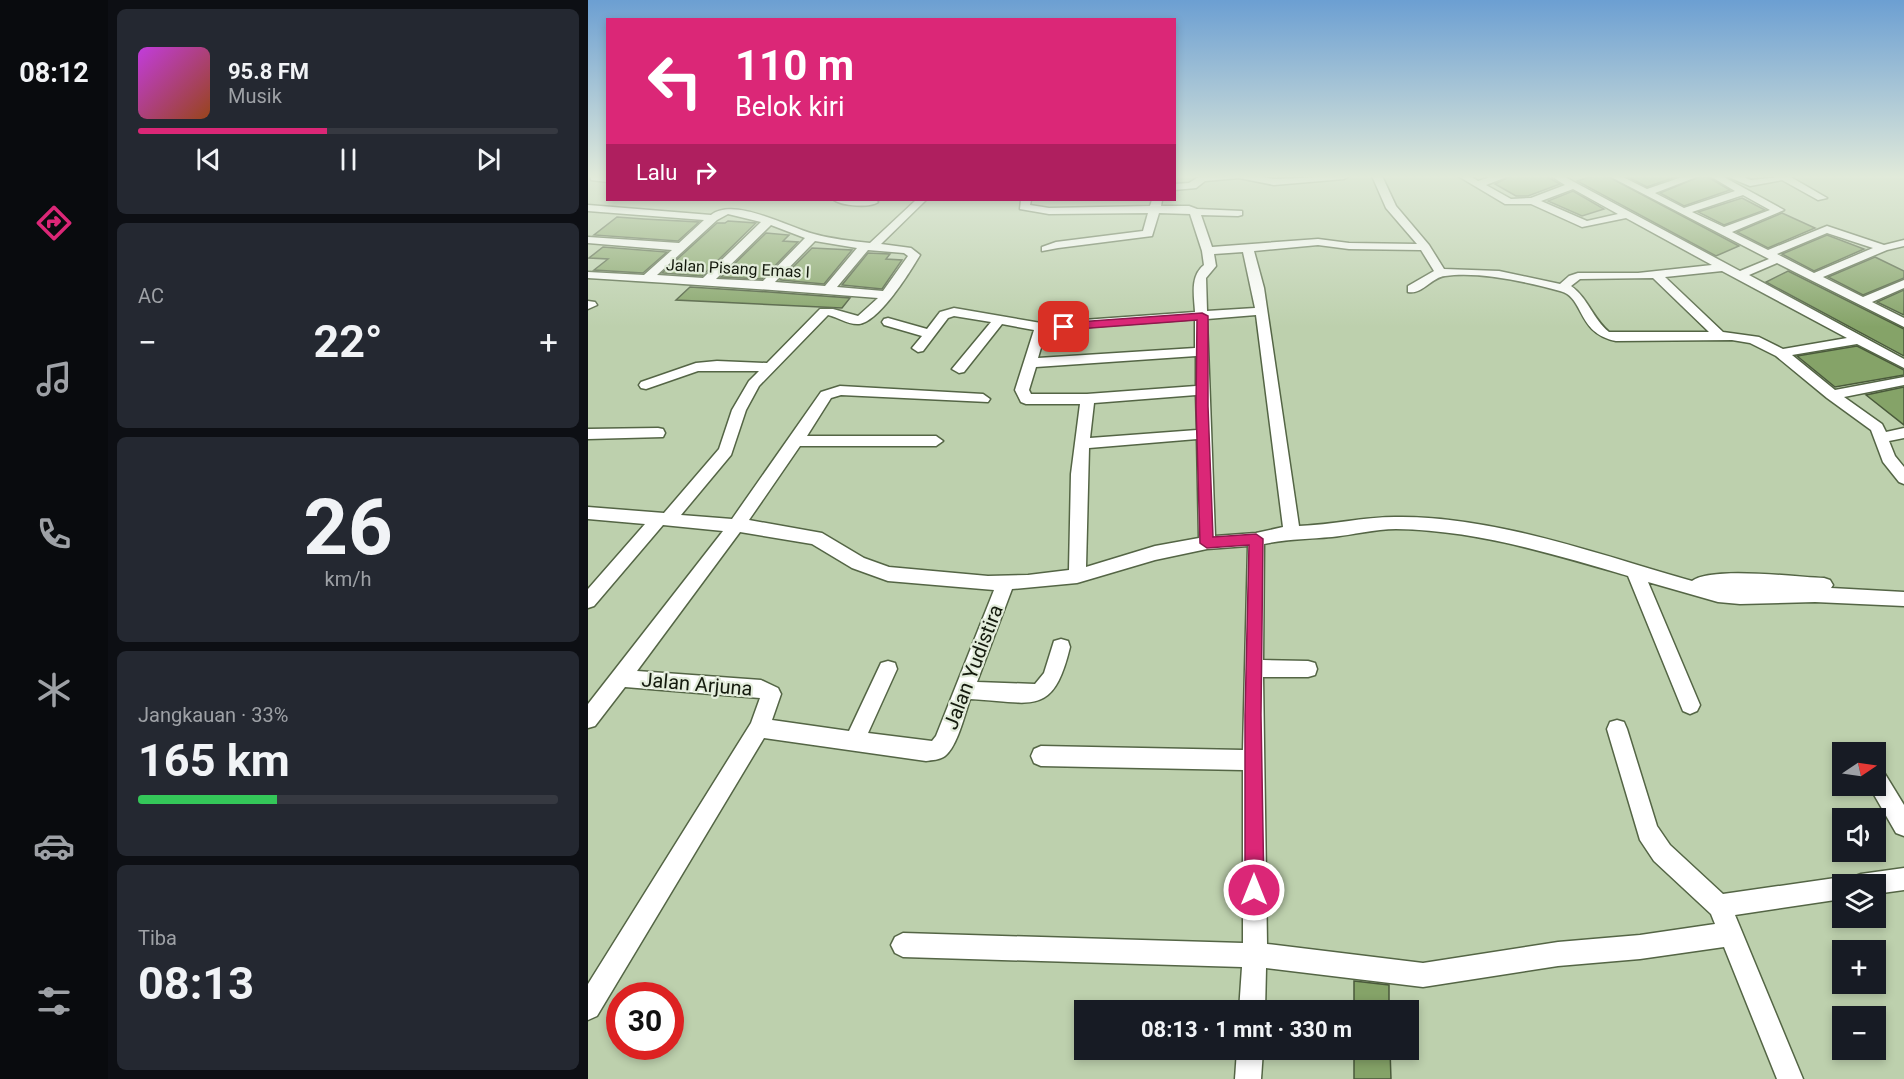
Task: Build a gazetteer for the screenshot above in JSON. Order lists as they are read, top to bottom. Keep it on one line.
{"streets":{"street":["Jalan Pisang Emas I","Jalan Yudistira","Jalan Arjuna"]},"crossings":[["Jalan Yudistira","Jalan Arjuna"]],"north":"right","page":{"tabs":"08:12","turn":["110 m","Belok kiri"],"song":["95.8 FM","Musik"],"then":"Lalu","tile":["AC",["26","km/h"],["Jangkauan · 33%","165 km"],["Tiba","08:13"]],"heat":["−","22°","+"],"map_buttons":["+","−"],"limit":"30","trip":"08:13 · 1 mnt · 330 m"}}
